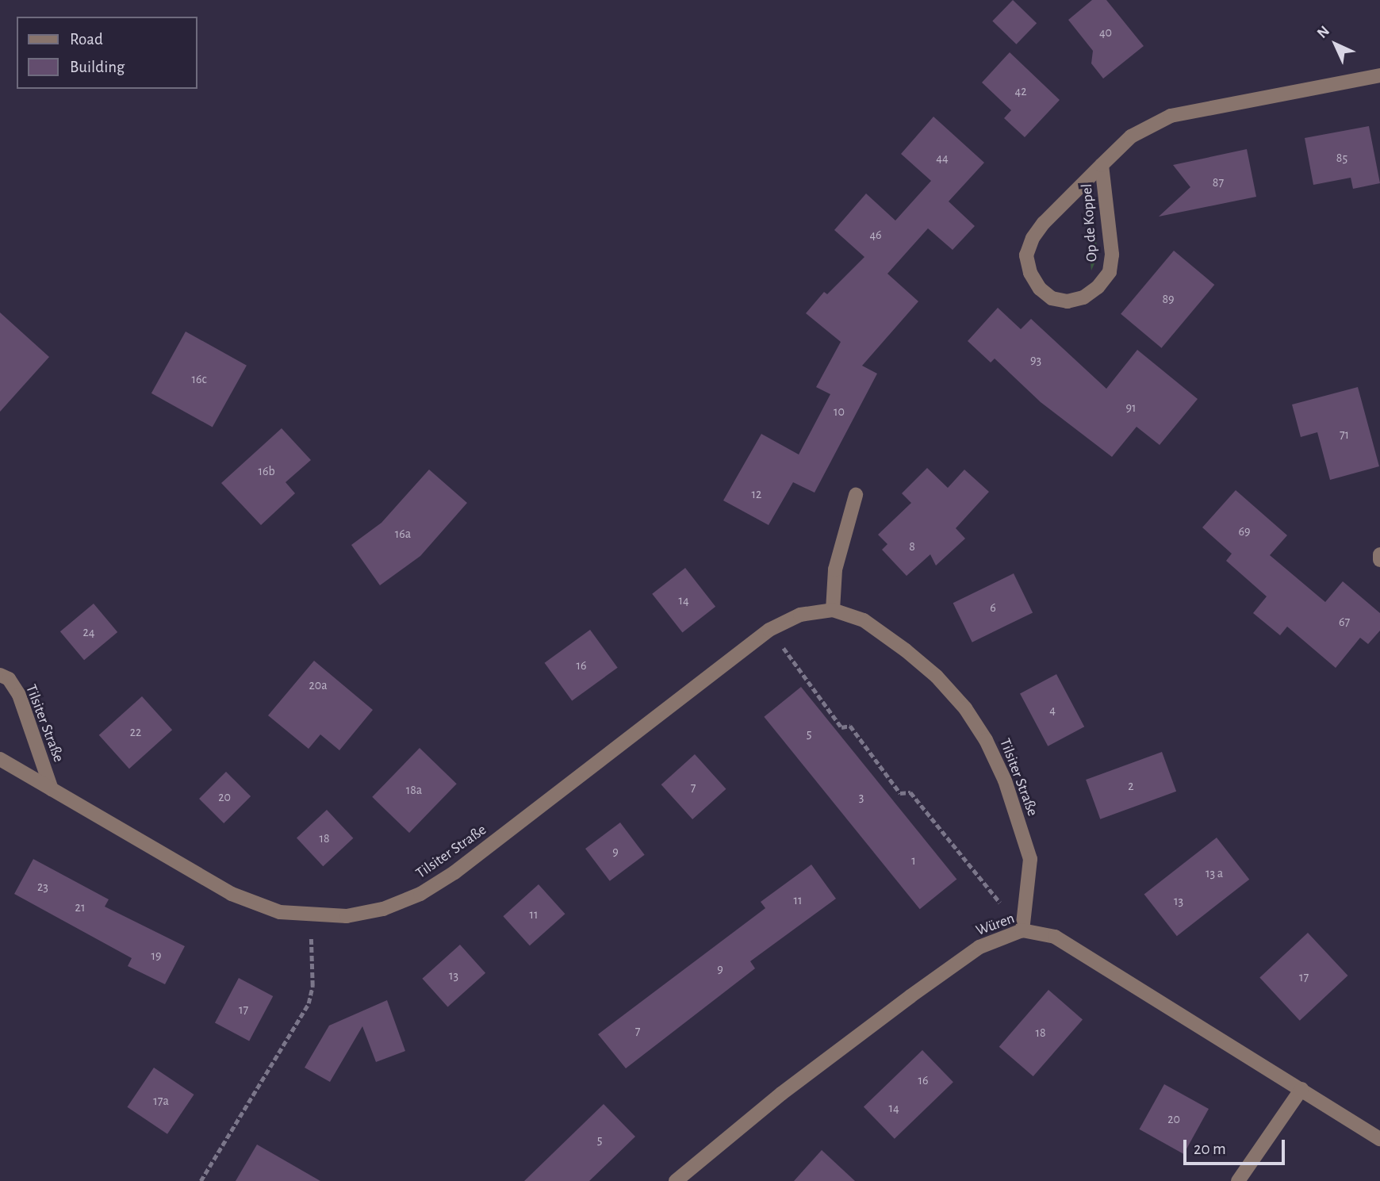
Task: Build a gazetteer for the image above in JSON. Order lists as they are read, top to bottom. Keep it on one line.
{"streets":{"street":["Op de Koppel","Tilsiter Straße","Würen"]},"crossings":[["Tilsiter Straße","Würen"]],"house_numbers":["40","42","44","85","87","46","89","93","16c","91","10","71","16b","12","69","16a","8","14","6","67","24","16","20a","4","22","5","2","7","18a","20","3","18","9","1","13 a","23","11","13","21","11","19","9","13","17","17","7","18","16","17a","14","20","5"],"legend":["Road","Building"],"scale_bar":"20 m","north":"top left"}
